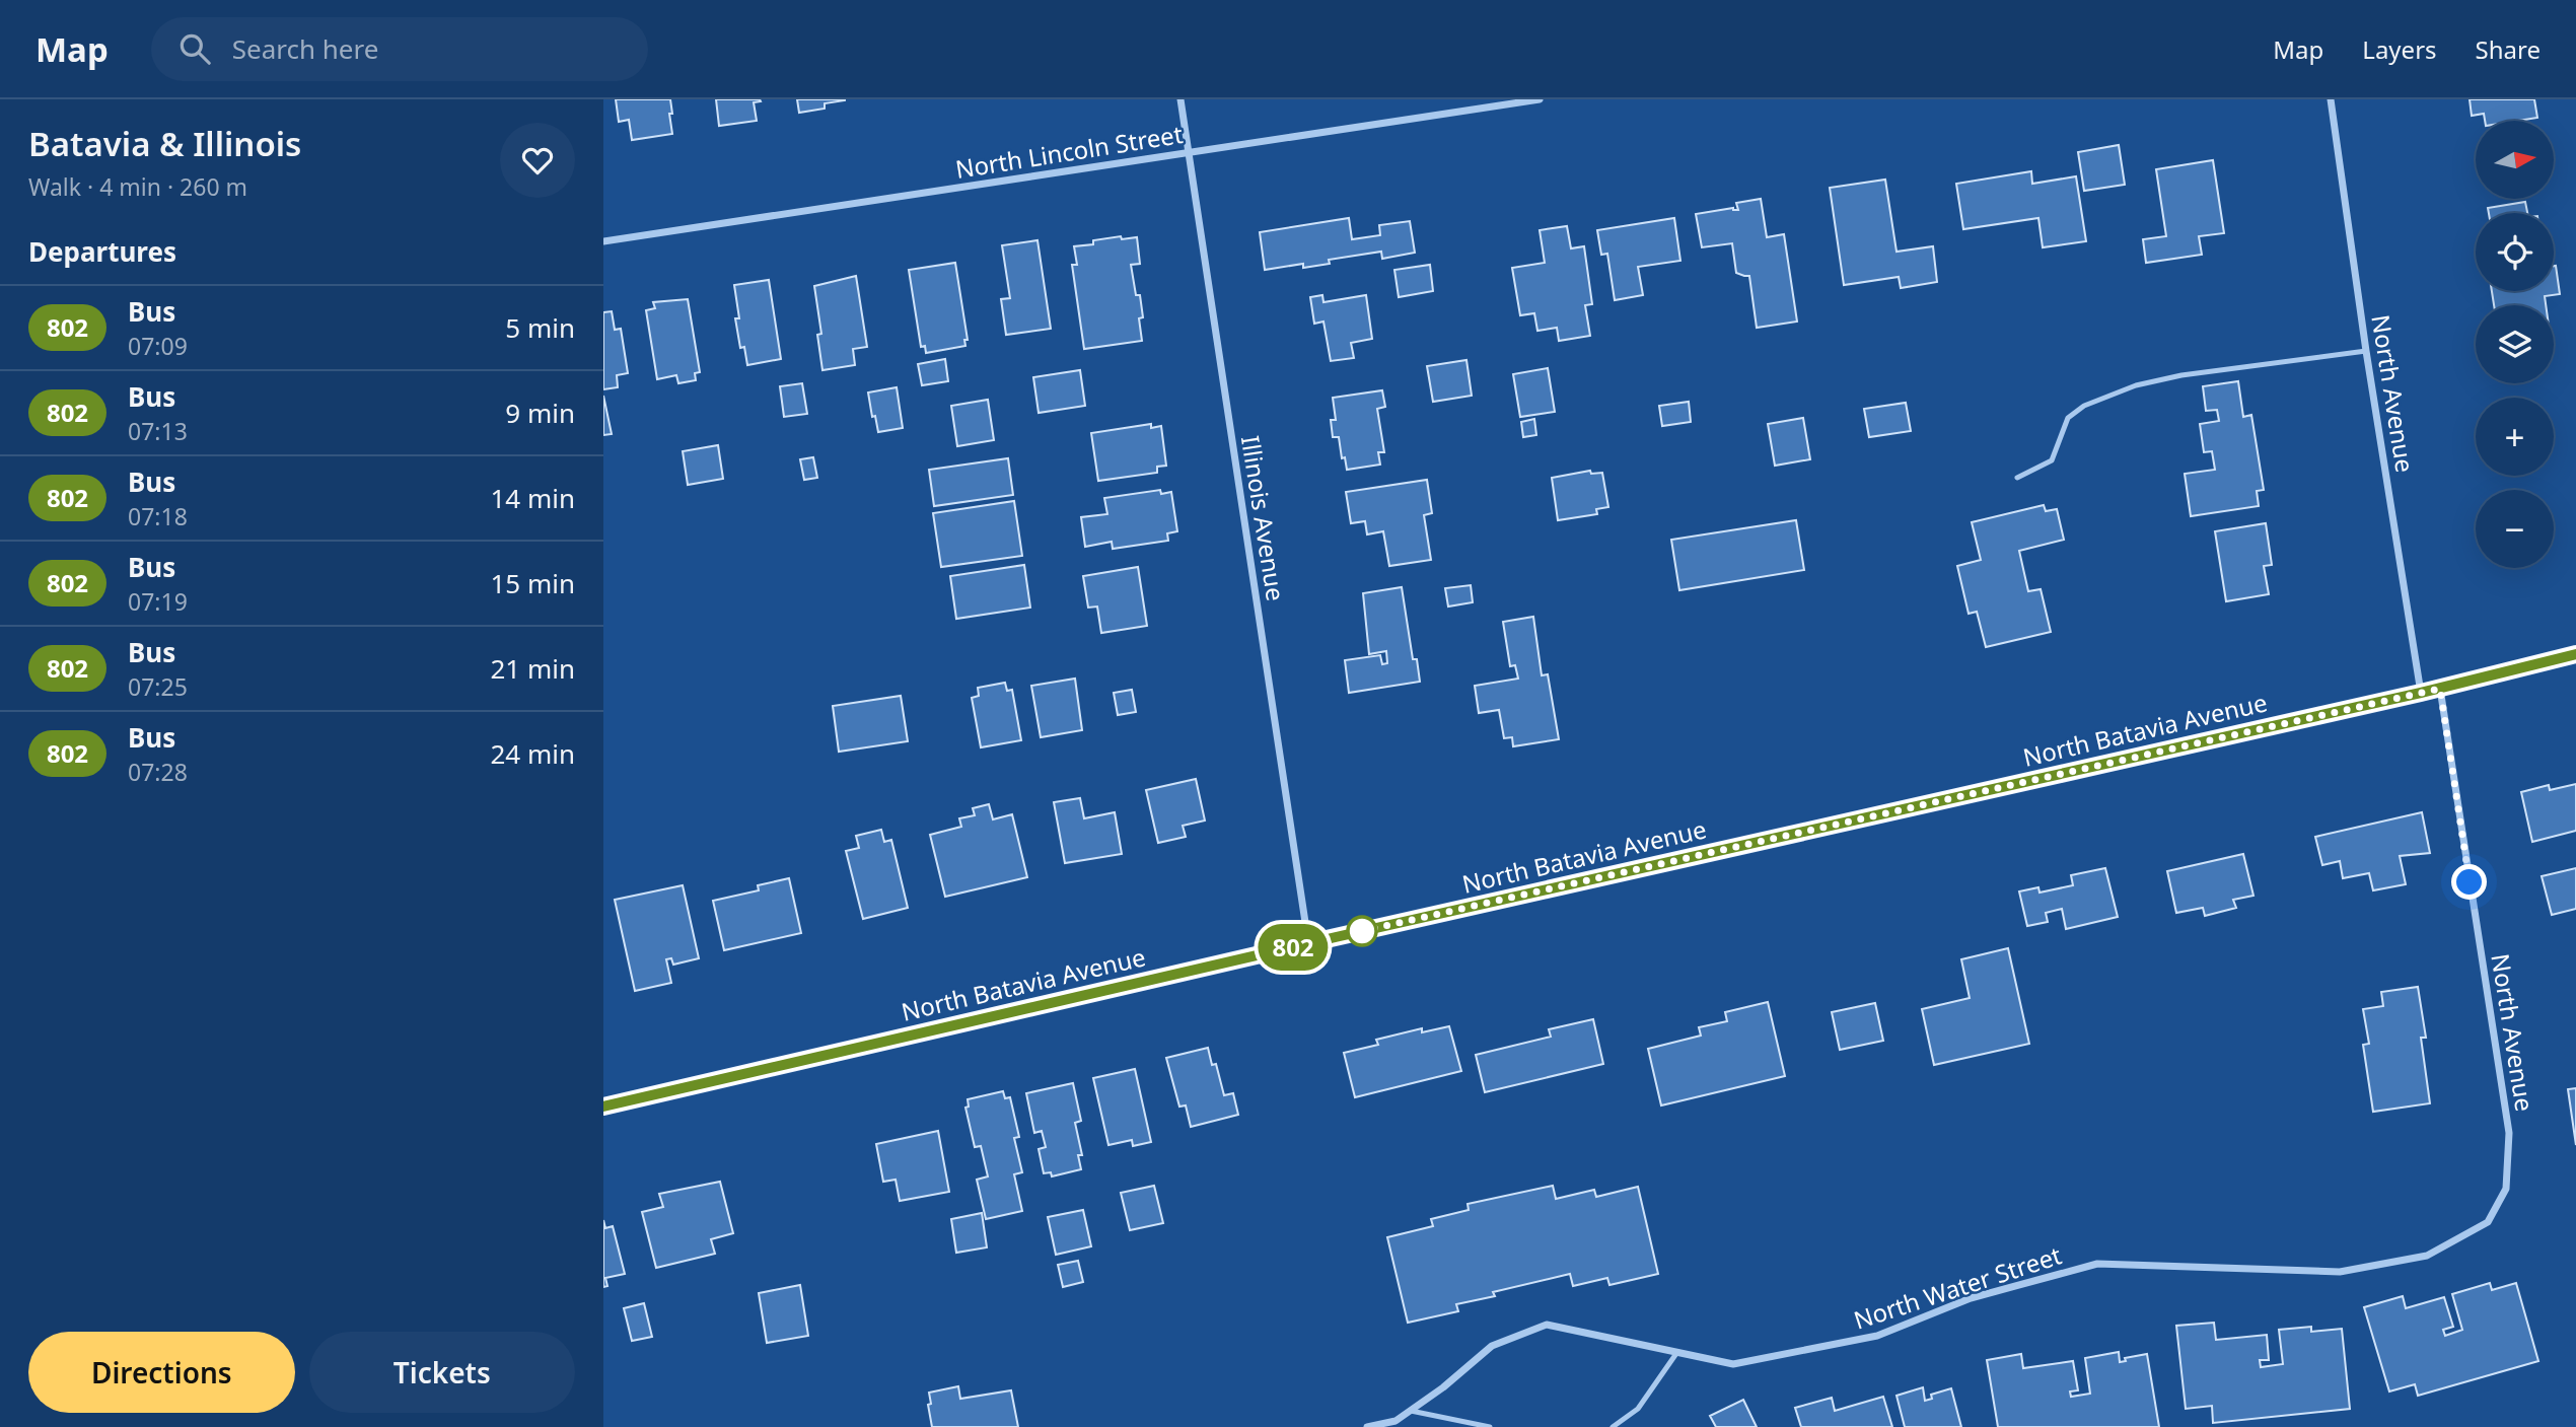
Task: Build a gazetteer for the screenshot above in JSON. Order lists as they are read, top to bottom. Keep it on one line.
{"streets":{"main road":["North Batavia Avenue"],"street":["North Lincoln Street","North Avenue","Illinois Avenue","North Water Street"]},"crossings":[["North Lincoln Street","Illinois Avenue"],["North Avenue","North Batavia Avenue"],["North Avenue","North Water Street"],["Illinois Avenue","North Batavia Avenue"]],"lines":["bus line 802"],"north":"right","page":{"header":"Map","search":"Search here","nav":["Map","Layers","Share"],"heading":[["Batavia & Illinois","Walk · 4 min · 260 m"],"Departures"],"on_map":"802","map_buttons":["+","−"],"list":[{"mark":"802","name":"Bus","note":"07:09","value":"5 min"},{"mark":"802","name":"Bus","note":"07:13","value":"9 min"},{"mark":"802","name":"Bus","note":"07:18","value":"14 min"},{"mark":"802","name":"Bus","note":"07:19","value":"15 min"},{"mark":"802","name":"Bus","note":"07:25","value":"21 min"},{"mark":"802","name":"Bus","note":"07:28","value":"24 min"}],"buttons":["Directions","Tickets"]}}
